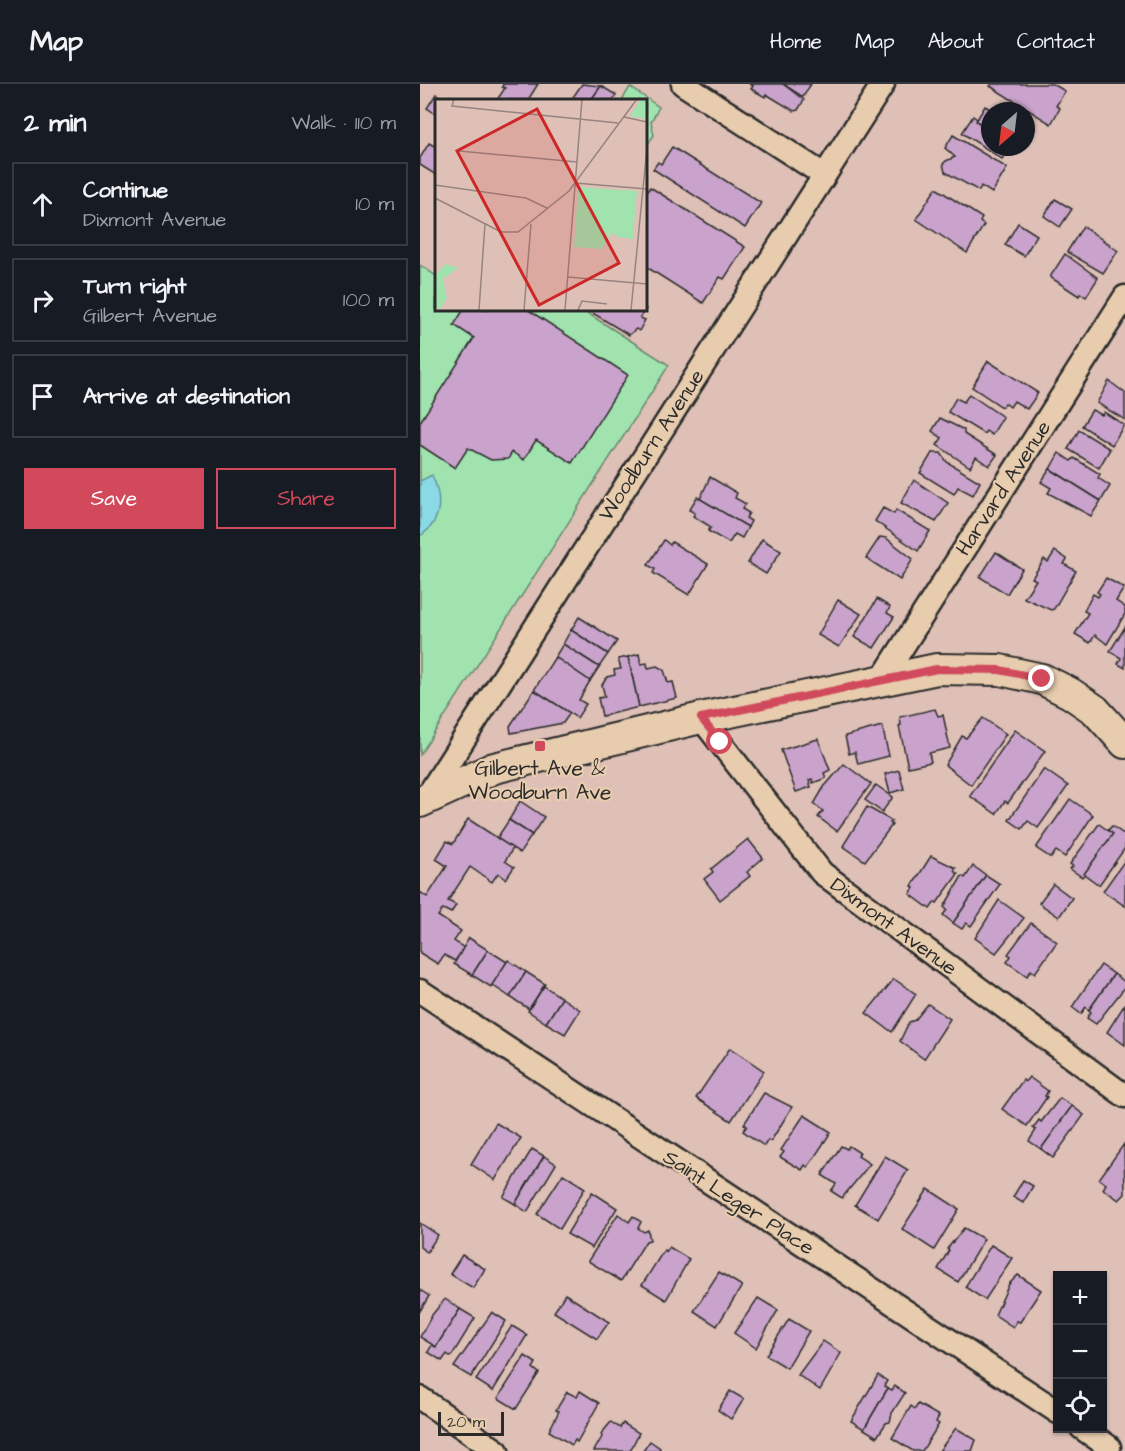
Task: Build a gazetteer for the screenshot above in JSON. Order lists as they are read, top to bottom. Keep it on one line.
{"streets":{"street":["Woodburn Avenue","Harvard Avenue","Dixmont Avenue","Saint Leger Place"]},"places":{"transit":["Gilbert Ave & Woodburn Ave"]},"scale_bar":"20 m","north":"bottom left","page":{"header":"Map","nav":["Home","Map","About","Contact"],"heading":["2 min","Walk · 110 m"],"list":[["Continue","Dixmont Avenue","10 m"],["Turn right","Gilbert Avenue","100 m"],"Arrive at destination"],"buttons":["Save","Share"],"map_buttons":["+","−"],"scale":"20 m"}}
